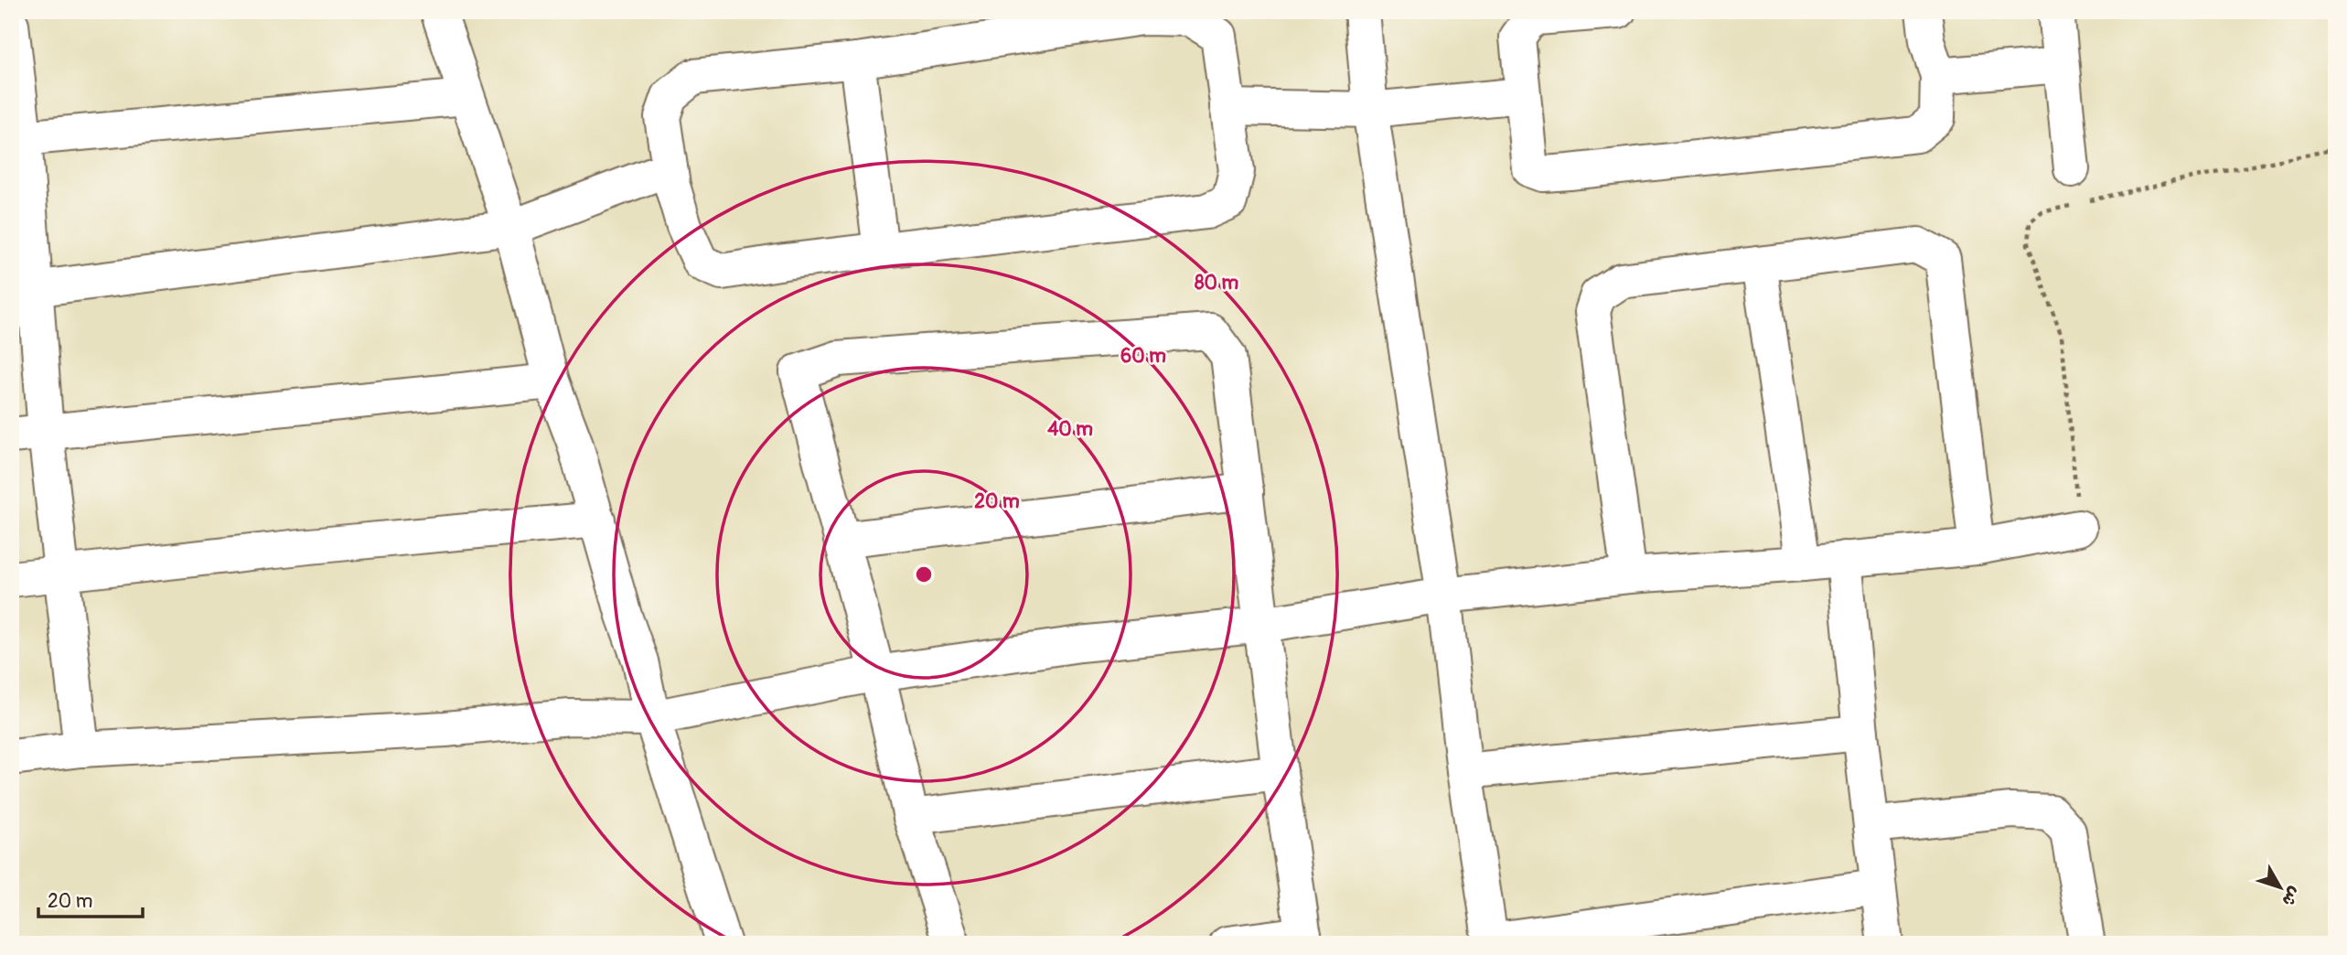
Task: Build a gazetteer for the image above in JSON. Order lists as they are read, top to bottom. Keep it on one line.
{"scale_bar":"20 m","north":"bottom right","rings":["80 m","60 m","40 m","20 m"]}
